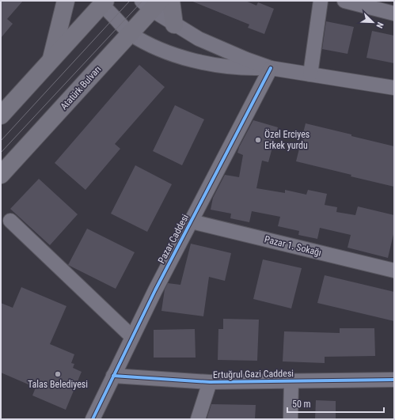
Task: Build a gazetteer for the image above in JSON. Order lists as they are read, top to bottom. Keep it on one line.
{"streets":{"main road":["Atatürk Bulvarı"],"street":["Pazar Caddesi","Pazar 1. Sokağı","Ertuğrul Gazi Caddesi"]},"crossings":[["Pazar Caddesi","Pazar 1. Sokağı"],["Pazar Caddesi","Ertuğrul Gazi Caddesi"]],"places":["Özel Erciyes Erkek yurdu","Talas Belediyesi"],"scale_bar":"50 m","north":"bottom right"}
